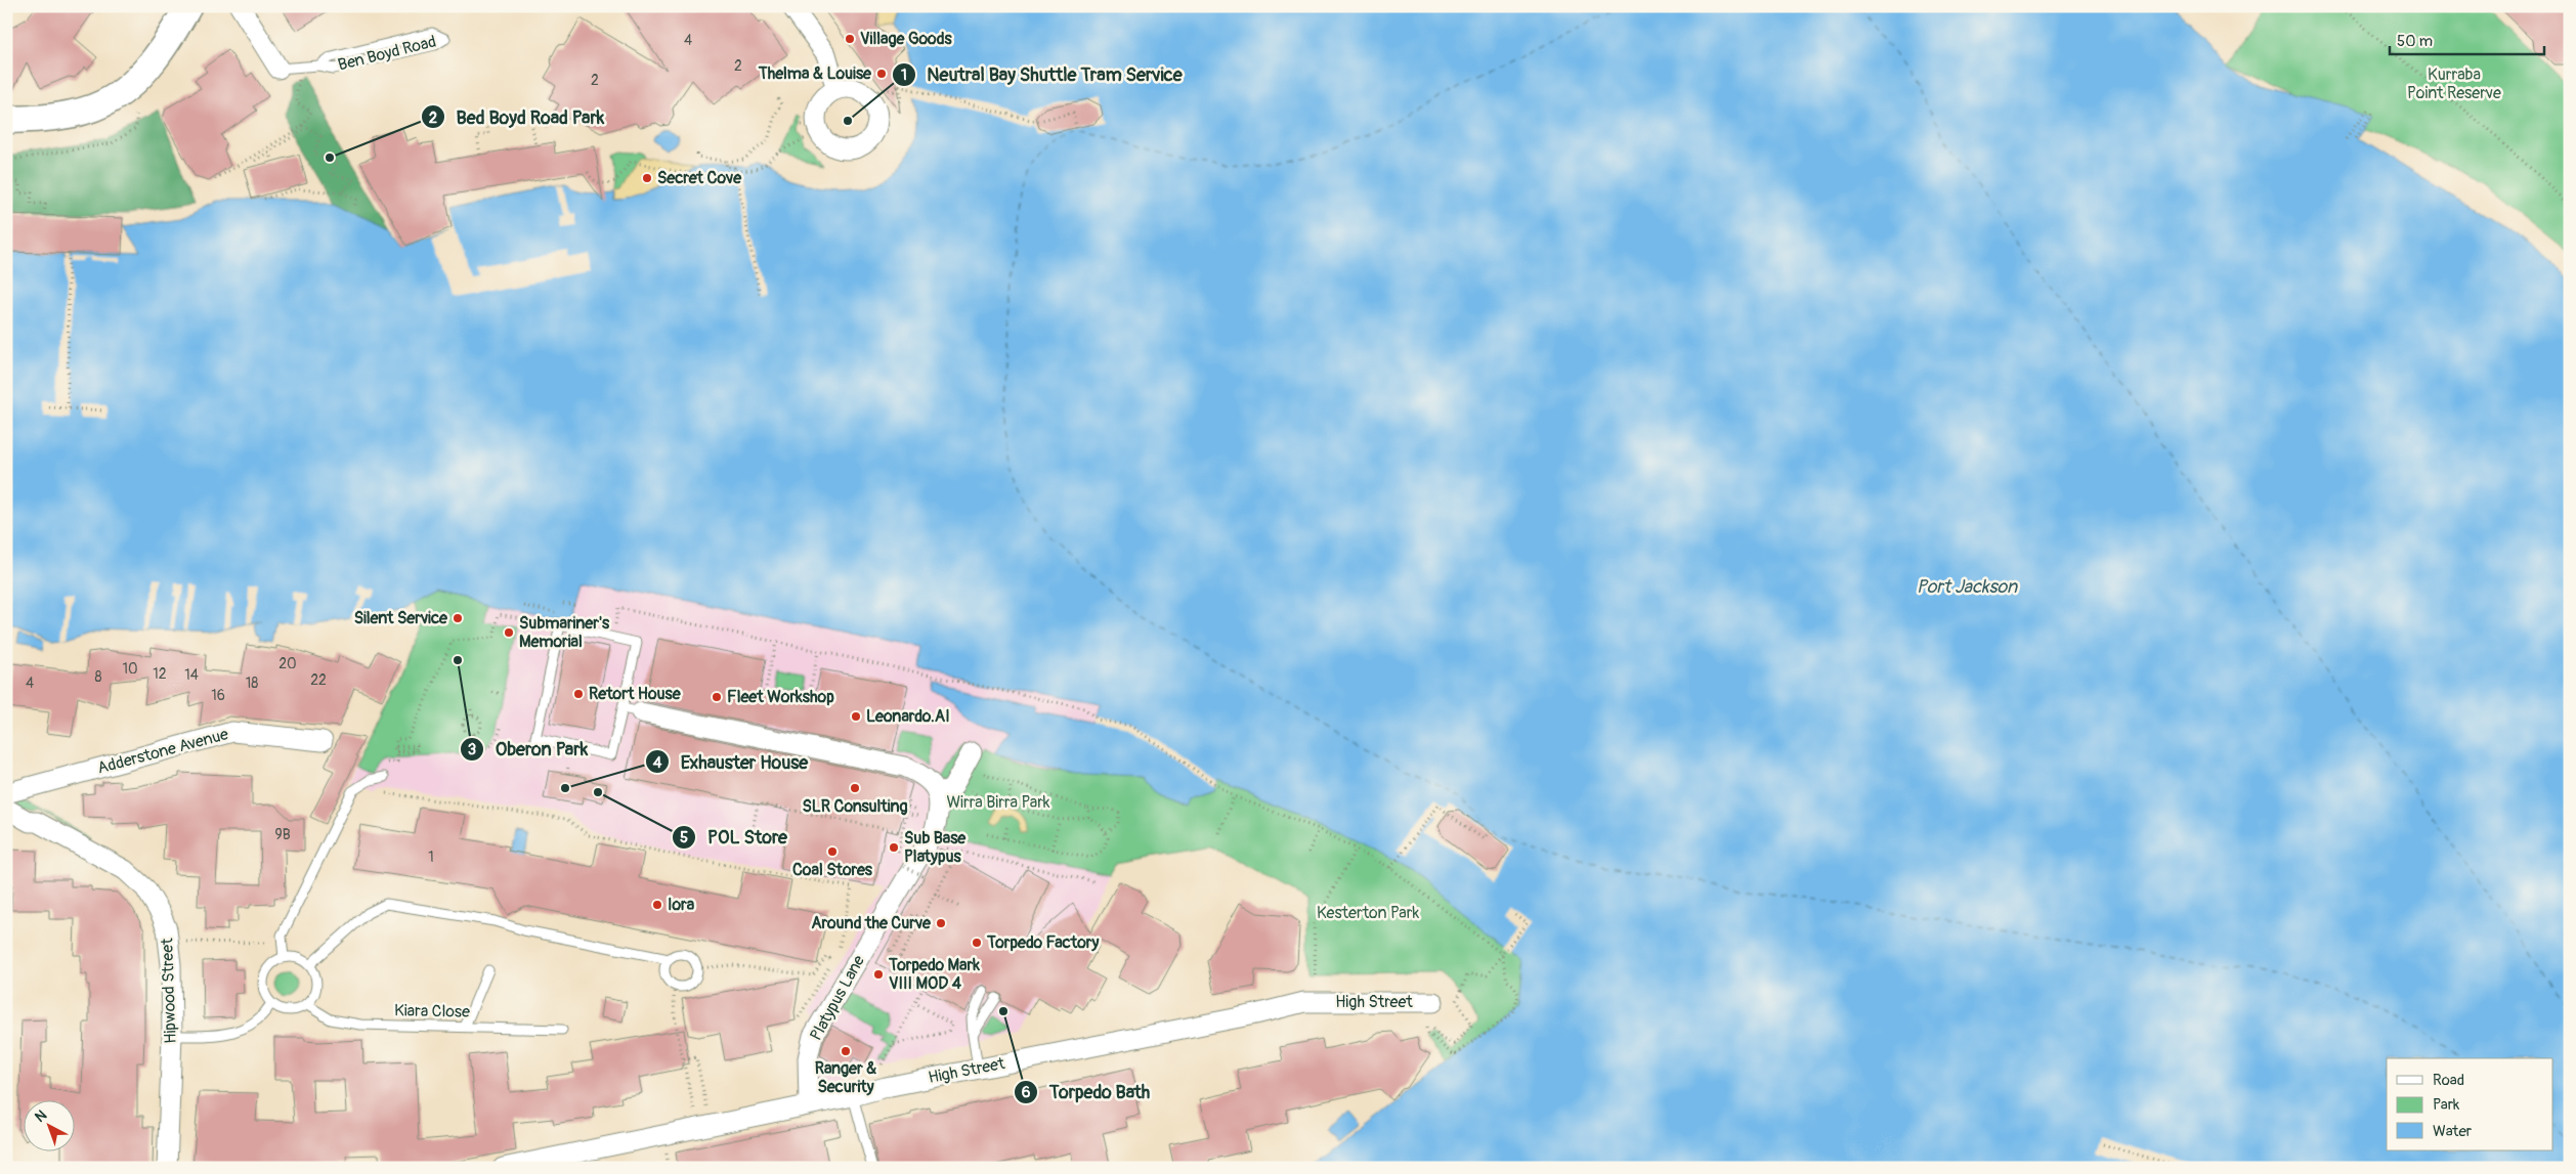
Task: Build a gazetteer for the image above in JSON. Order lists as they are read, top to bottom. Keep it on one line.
{"streets":{"street":["Ben Boyd Road","Adderstone Avenue","Hipwood Street","Platypus Lane","High Street"],"lane":["Kiara Close"]},"crossings":[["Platypus Lane","High Street"]],"water":["Port Jackson"],"parks":["Kurraba Point Reserve","Wirra Birra Park","Kesterton Park"],"places":["Village Goods","Thelma & Louise","Neutral Bay Shuttle Tram Service","Bed Boyd Road Park","Secret Cove","Silent Service","Submariner's Memorial","Oberon Park","Retort House","Fleet Workshop","Leonardo.AI","Exhauster House","SLR Consulting","POL Store","Sub Base Platypus","Coal Stores","Iora","Around the Curve","Torpedo Factory","Torpedo Mark VIII MOD 4","Torpedo Bath","Ranger & Security"],"house_numbers":["4","2","2","20","10","12","14","8","22","4","18","16","9B","1"],"legend":["Road","Park","Water"],"scale_bar":"50 m","north":"top left"}
